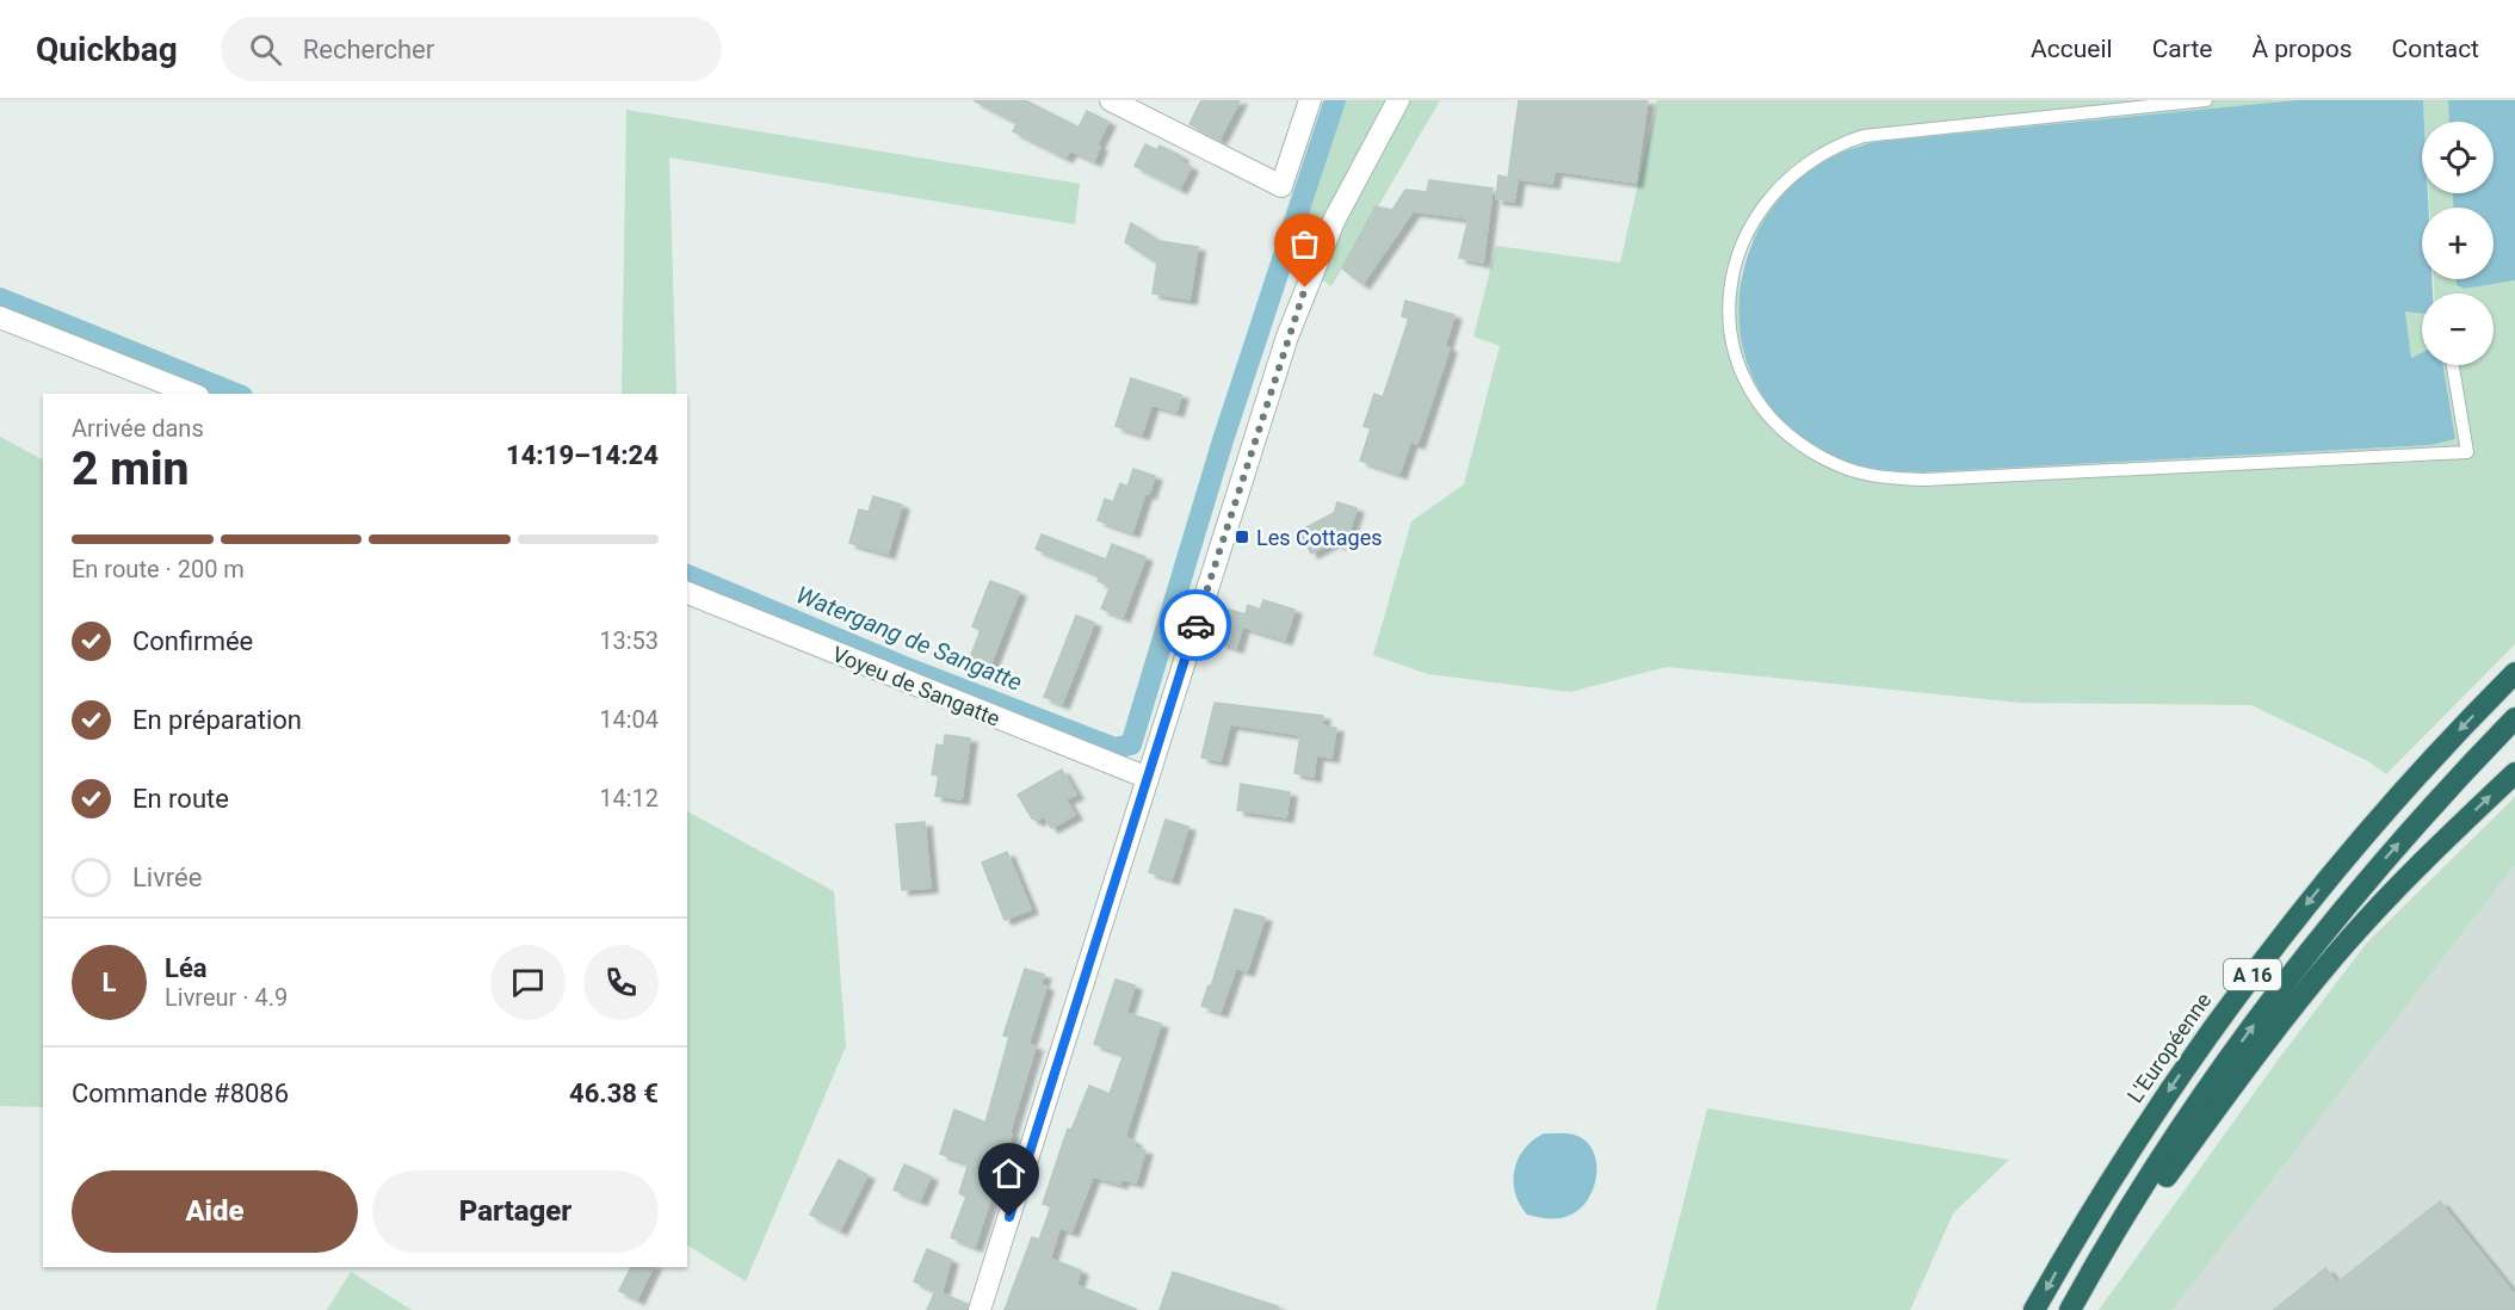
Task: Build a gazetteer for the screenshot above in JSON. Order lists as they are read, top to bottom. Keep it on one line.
{"streets":{"highway":["A 16","L'Européenne"],"main road":["Voyeu de Sangatte"]},"water":["Watergang de Sangatte"],"places":{"transit":["Les Cottages"]},"page":{"header":"Quickbag","search":"Rechercher","nav":["Accueil","Carte","À propos","Contact"],"map_buttons":["+","−"],"heading":["2 min","Arrivée dans","14:19–14:24"],"panel":["Léa","Livreur · 4.9","Commande #8086","46.38 €"],"bar":"En route · 200 m","list":[["Confirmée","13:53"],["En préparation","14:04"],["En route","14:12"],"Livrée"],"round":"L","buttons":["Aide","Partager"]}}
